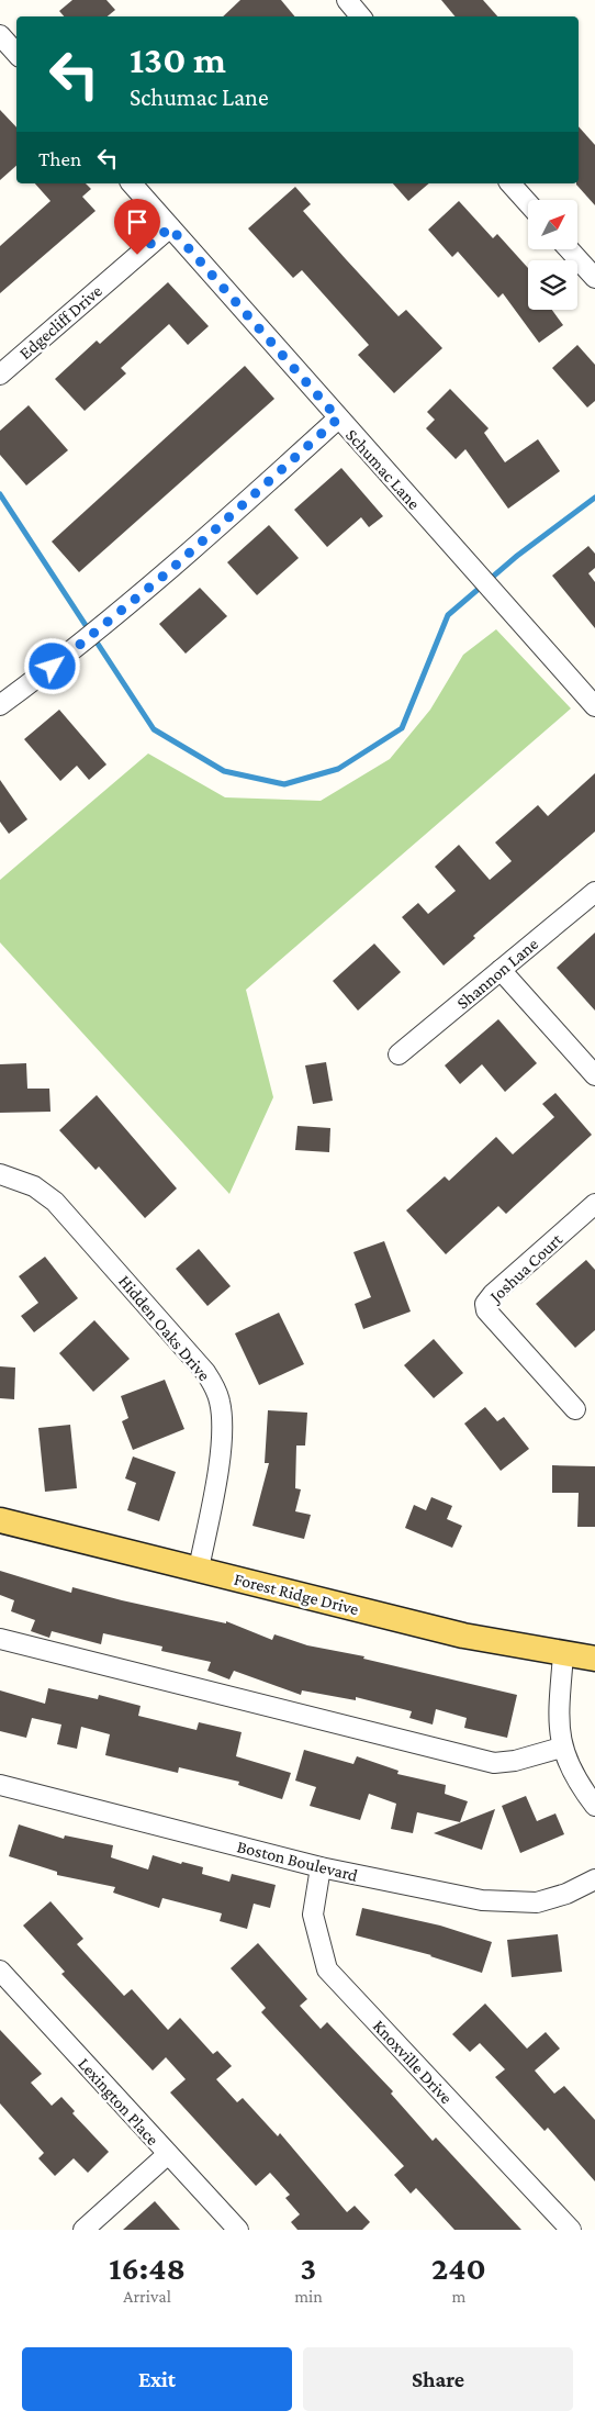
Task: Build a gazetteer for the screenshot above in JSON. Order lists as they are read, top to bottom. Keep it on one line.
{"streets":{"main road":["Forest Ridge Drive"],"street":["Edgecliff Drive","Schumac Lane","Shannon Lane","Joshua Court","Hidden Oaks Drive","Boston Boulevard","Knoxville Drive","Lexington Place"]},"crossings":[["Edgecliff Drive","Schumac Lane"],["Hidden Oaks Drive","Forest Ridge Drive"],["Boston Boulevard","Knoxville Drive"]],"north":"top right","page":{"turn":["130 m","Schumac Lane"],"then":"Then","eta":["16:48","Arrival","3","min","240","m"],"buttons":["Exit","Share"]}}
